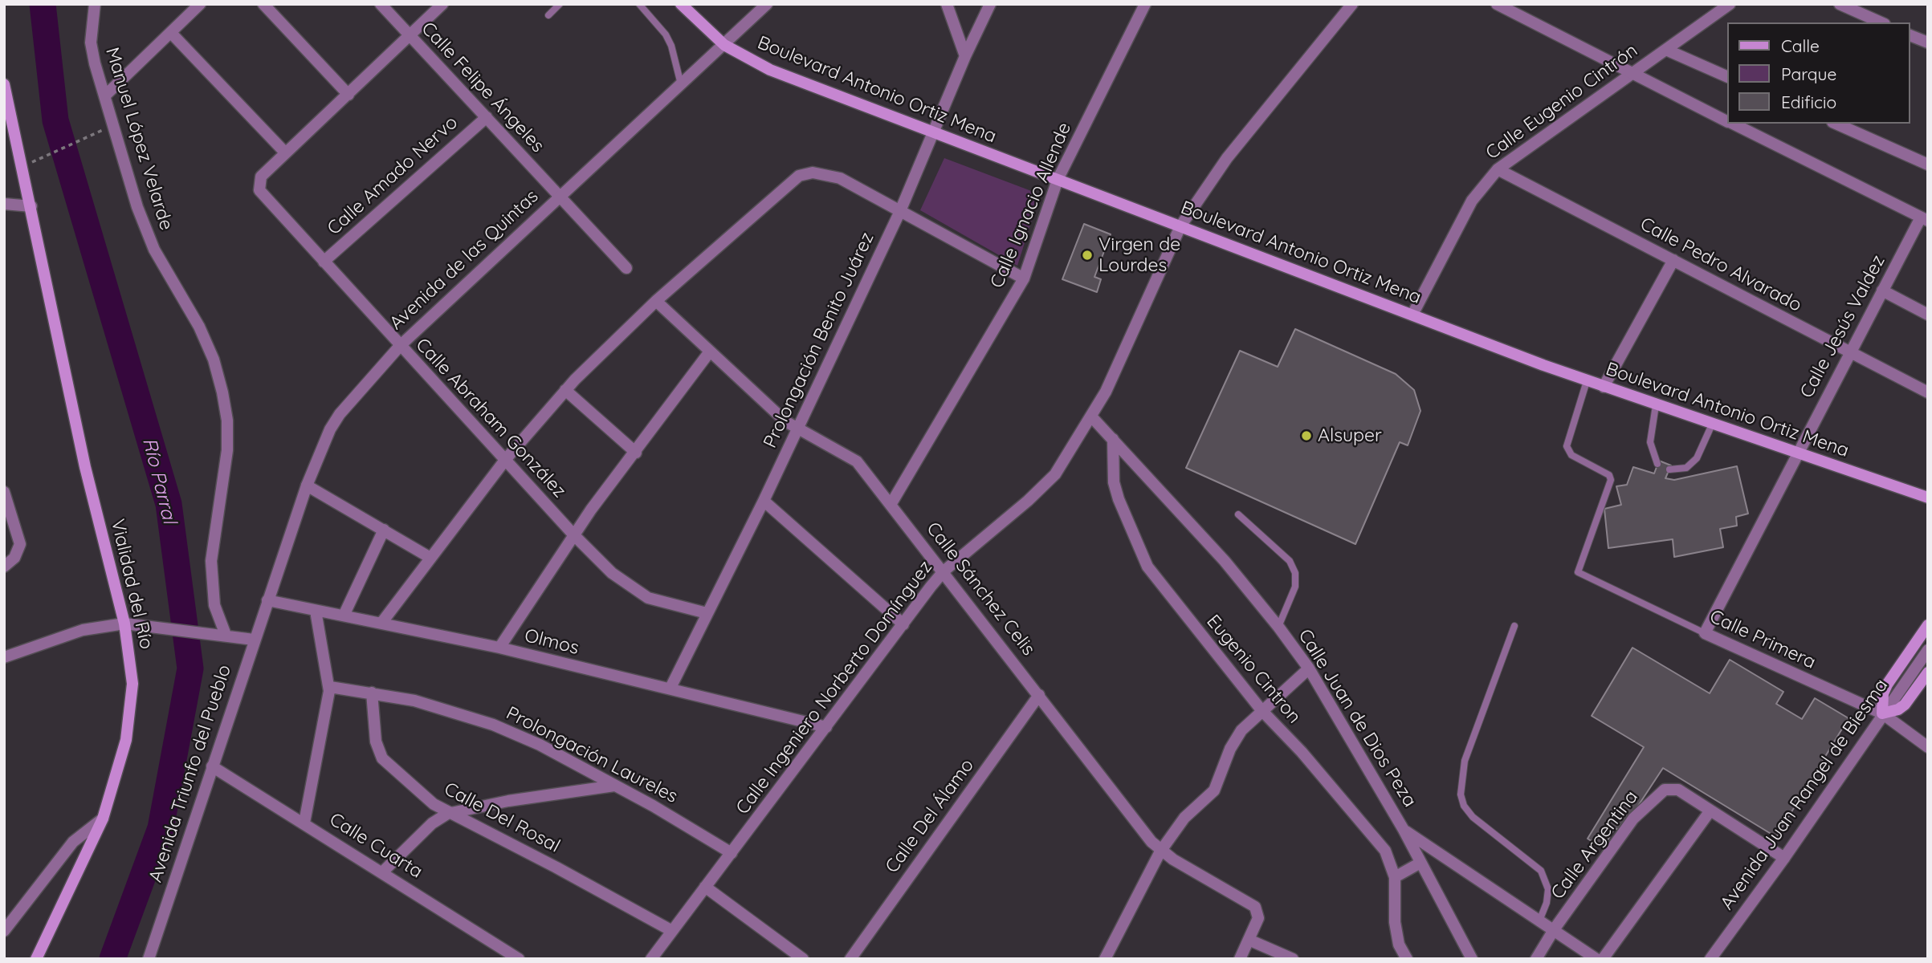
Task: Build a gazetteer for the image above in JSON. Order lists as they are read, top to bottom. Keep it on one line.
{"streets":{"main road":["Boulevard Antonio Ortiz Mena","Vialidad del Río"],"street":["Calle Felipe Ángeles","Calle Eugenio Cintrón","Manuel López Velarde","Calle Amado Nervo","Calle Ignacio Allende","Avenida de las Quintas","Calle Pedro Alvarado","Calle Jesús Valdez","Prolongación Benito Juárez","Calle Abraham González","Calle Sánchez Celis","Calle Primera","Olmos","Eugenio Cintron","Calle Ingeniero Norberto Domínguez","Calle Juan de Dios Peza","Prolongación Laureles","Avenida Triunfo del Pueblo","Avenida Juan Rangel de Biesma","Calle Del Álamo","Calle Del Rosal","Calle Argentina","Calle Cuarta"]},"crossings":[["Calle Felipe Ángeles","Calle Amado Nervo"],["Calle Felipe Ángeles","Avenida de las Quintas"],["Boulevard Antonio Ortiz Mena","Calle Eugenio Cintrón"],["Boulevard Antonio Ortiz Mena","Calle Ignacio Allende"],["Boulevard Antonio Ortiz Mena","Avenida de las Quintas"],["Boulevard Antonio Ortiz Mena","Calle Jesús Valdez"],["Boulevard Antonio Ortiz Mena","Prolongación Benito Juárez"],["Boulevard Antonio Ortiz Mena","Calle Primera"],["Boulevard Antonio Ortiz Mena","Calle Ingeniero Norberto Domínguez"],["Calle Eugenio Cintrón","Calle Pedro Alvarado"],["Calle Amado Nervo","Calle Abraham González"],["Calle Ignacio Allende","Calle Sánchez Celis"],["Avenida de las Quintas","Calle Abraham González"],["Avenida de las Quintas","Olmos"],["Avenida de las Quintas","Avenida Triunfo del Pueblo"],["Calle Pedro Alvarado","Calle Jesús Valdez"],["Calle Jesús Valdez","Calle Primera"],["Prolongación Benito Juárez","Calle Abraham González"],["Prolongación Benito Juárez","Calle Sánchez Celis"],["Prolongación Benito Juárez","Olmos"],["Calle Sánchez Celis","Calle Ingeniero Norberto Domínguez"],["Calle Sánchez Celis","Calle Del Álamo"],["Calle Primera","Avenida Juan Rangel de Biesma"],["Olmos","Calle Ingeniero Norberto Domínguez"],["Olmos","Avenida Triunfo del Pueblo"],["Eugenio Cintron","Calle Juan de Dios Peza"],["Calle Ingeniero Norberto Domínguez","Calle Juan de Dios Peza"],["Calle Ingeniero Norberto Domínguez","Prolongación Laureles"],["Calle Ingeniero Norberto Domínguez","Calle Del Rosal"],["Prolongación Laureles","Calle Del Rosal"],["Avenida Triunfo del Pueblo","Calle Cuarta"],["Avenida Juan Rangel de Biesma","Calle Argentina"]],"water":["Río Parral"],"places":["Virgen de Lourdes","Alsuper"],"legend":["Calle","Parque","Edificio"]}
